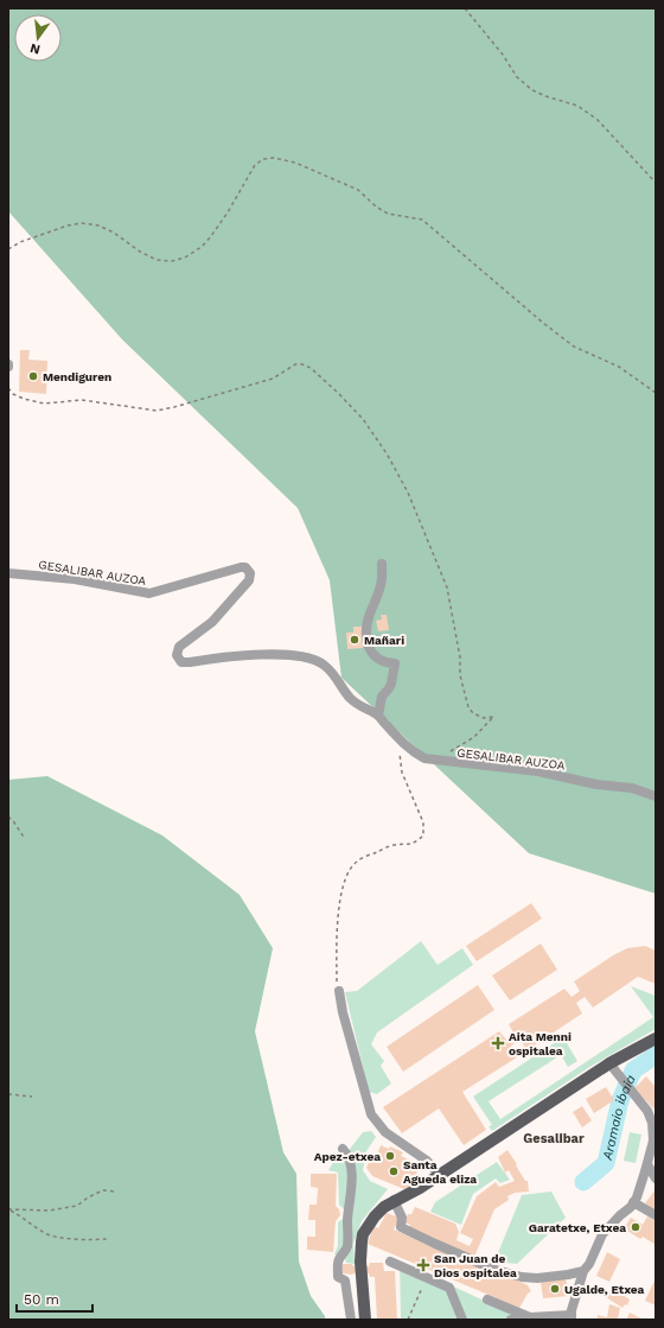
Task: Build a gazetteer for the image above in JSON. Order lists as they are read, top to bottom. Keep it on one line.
{"streets":{"street":["GESALIBAR AUZOA"]},"districts":["Gesalibar"],"water":["Aramaio ibaia"],"places":{"other":["Mendiguren","Mañari","Apez-etxea","Santa Agueda eliza","Garatetxe, Etxea","Ugalde, Etxea"],"health":["Aita Menni ospitalea","San Juan de Dios ospitalea"]},"scale_bar":"50 m","north":"bottom"}
